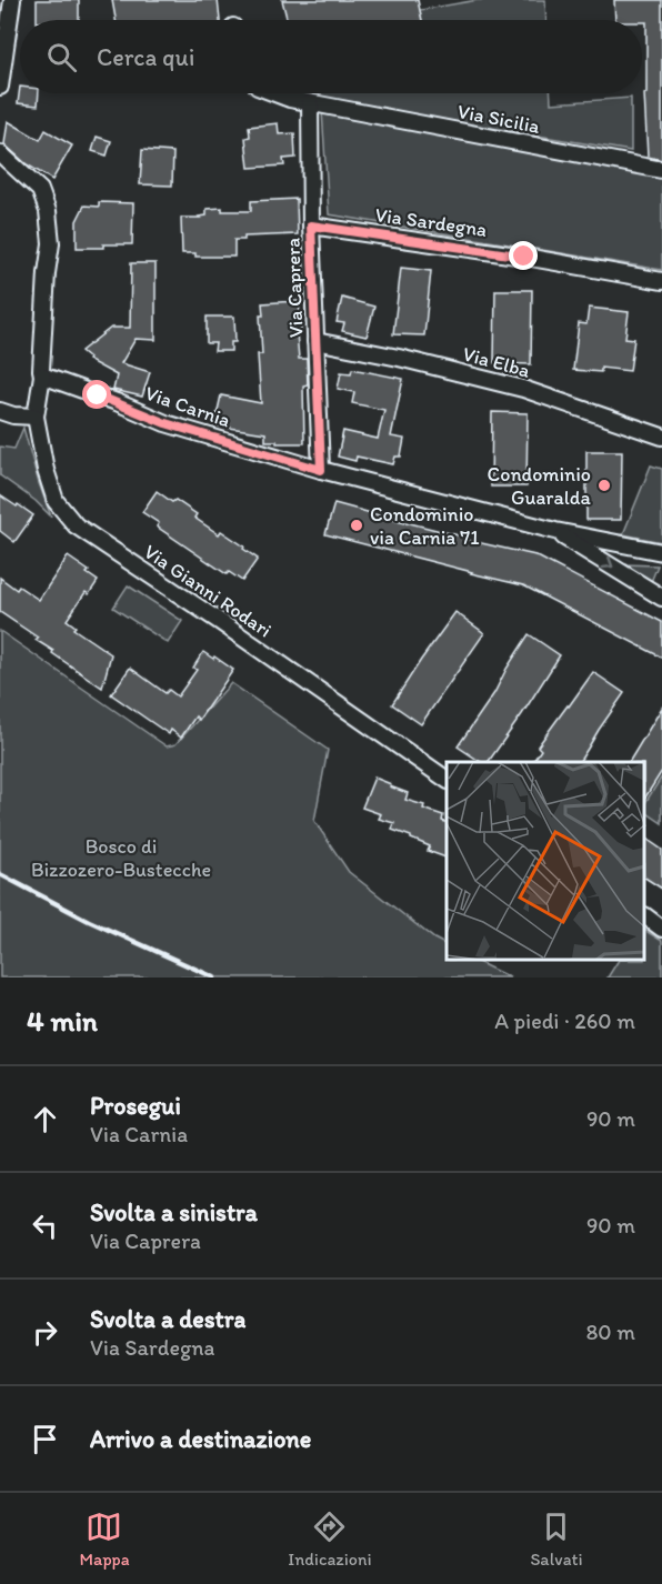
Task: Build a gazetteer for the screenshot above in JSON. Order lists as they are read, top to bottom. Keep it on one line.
{"streets":{"street":["Via Sicilia","Via Sardegna","Via Caprera","Via Elba","Via Carnia","Via Gianni Rodari"]},"crossings":[["Via Sicilia","Via Caprera"],["Via Sardegna","Via Caprera"],["Via Caprera","Via Elba"],["Via Caprera","Via Carnia"],["Via Carnia","Via Gianni Rodari"]],"parks":["Bosco di Bizzozero-Bustecche"],"places":["Condominio Guaralda","Condominio via Carnia 71"],"page":{"search":"Cerca qui","heading":["4 min","A piedi · 260 m"],"list":[["Prosegui","Via Carnia","90 m"],["Svolta a sinistra","Via Caprera","90 m"],["Svolta a destra","Via Sardegna","80 m"],"Arrivo a destinazione"],"nav":["Mappa","Indicazioni","Salvati"]}}
